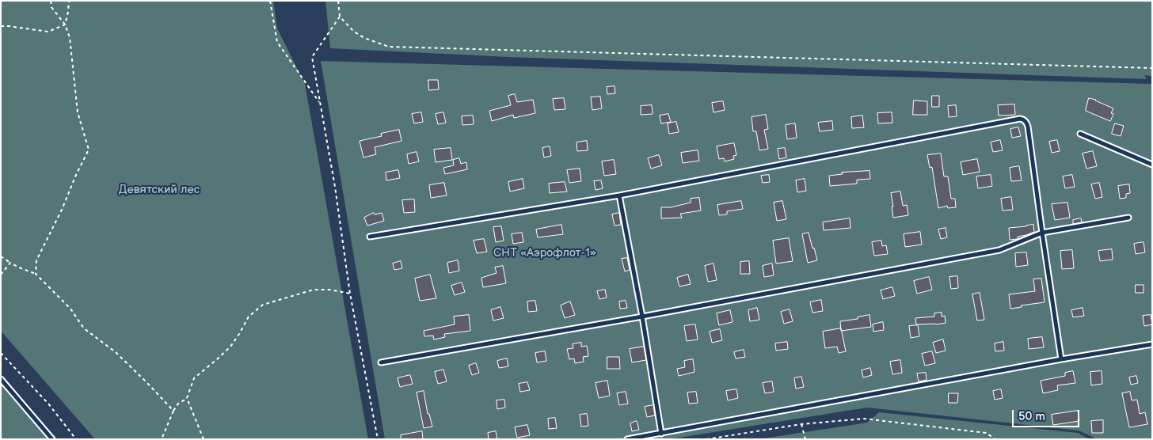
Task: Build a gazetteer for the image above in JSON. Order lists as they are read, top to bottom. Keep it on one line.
{"parks":["Девятский лес","СНТ «Аэрофлот-1»"],"scale_bar":"50 m"}
